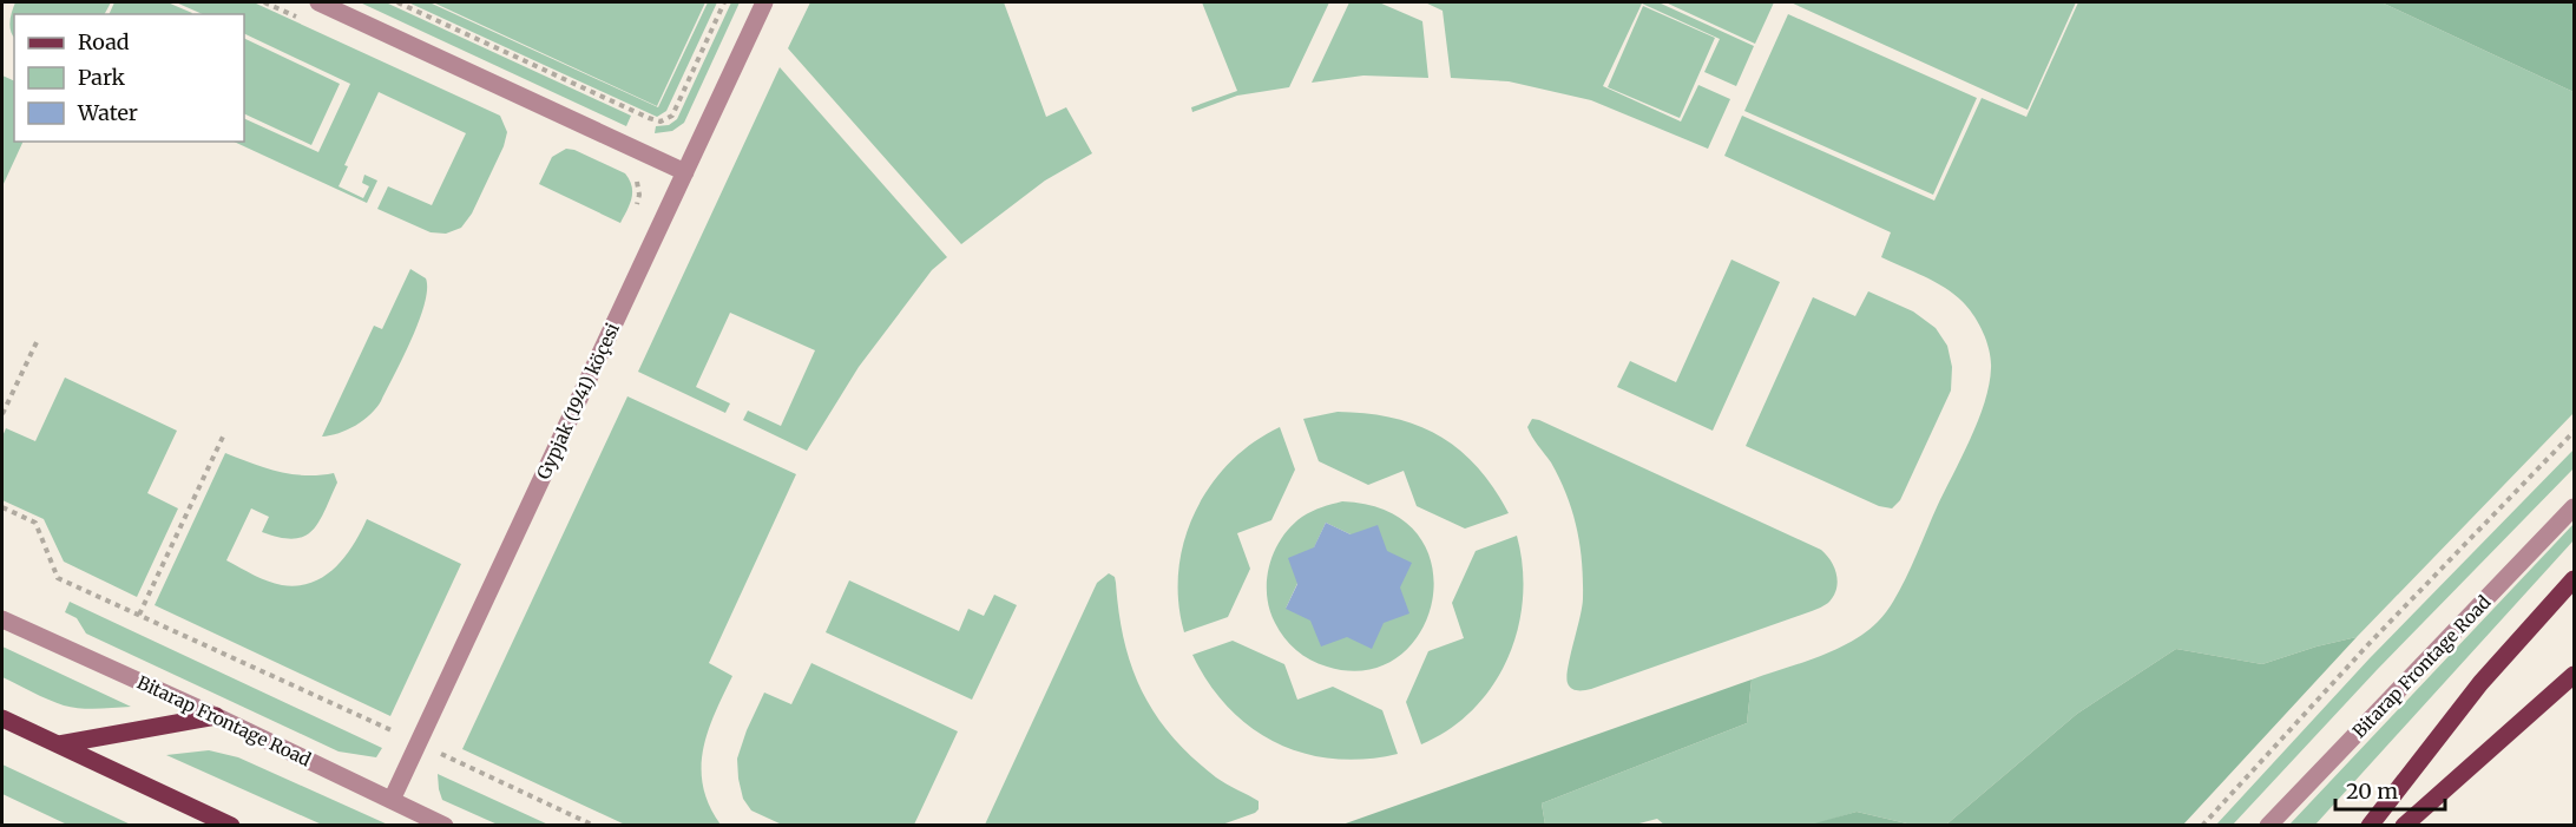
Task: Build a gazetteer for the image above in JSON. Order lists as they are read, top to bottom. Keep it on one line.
{"streets":{"street":["Gypjak (1941) köçesi","Bitarap Frontage Road"]},"crossings":[["Gypjak (1941) köçesi","Bitarap Frontage Road"]],"legend":["Road","Park","Water"],"scale_bar":"20 m"}
